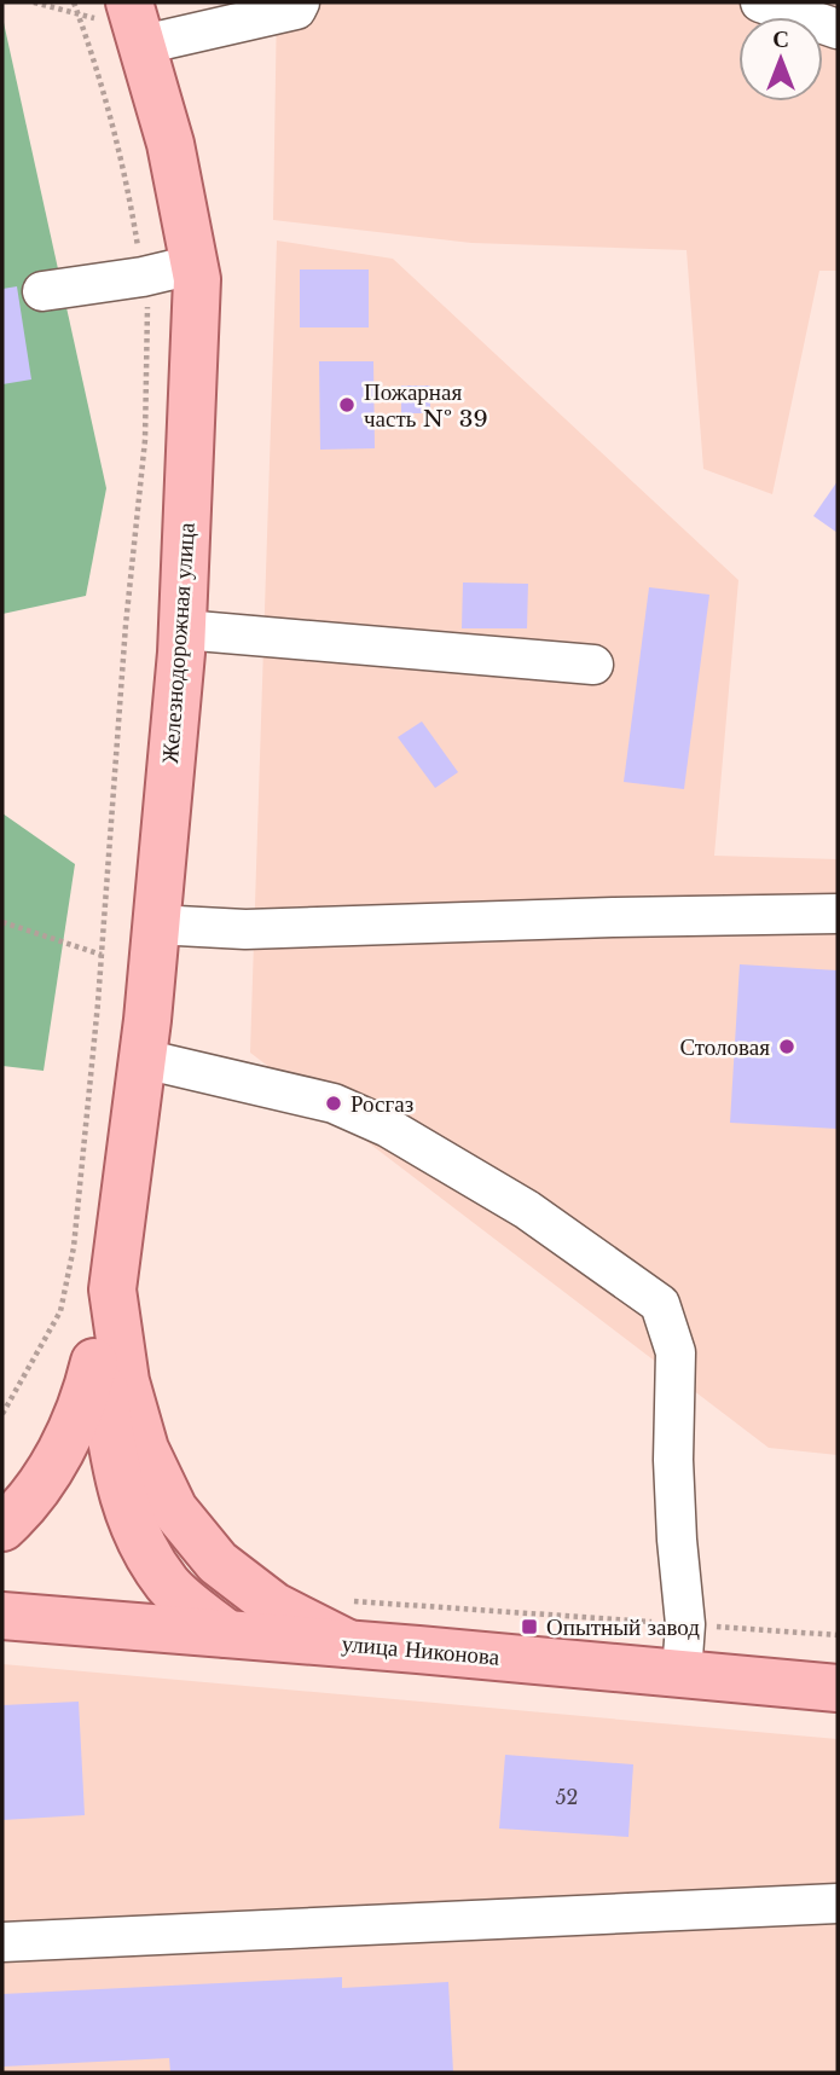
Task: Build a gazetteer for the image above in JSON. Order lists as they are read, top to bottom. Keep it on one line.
{"streets":{"main road":["Железнодорожная улица","улица Никонова"]},"crossings":[["Железнодорожная улица","улица Никонова"]],"places":{"other":["Пожарная часть № 39","Столовая","Росгаз"],"transit":["Опытный завод"]},"house_numbers":["52"],"north":"top"}
